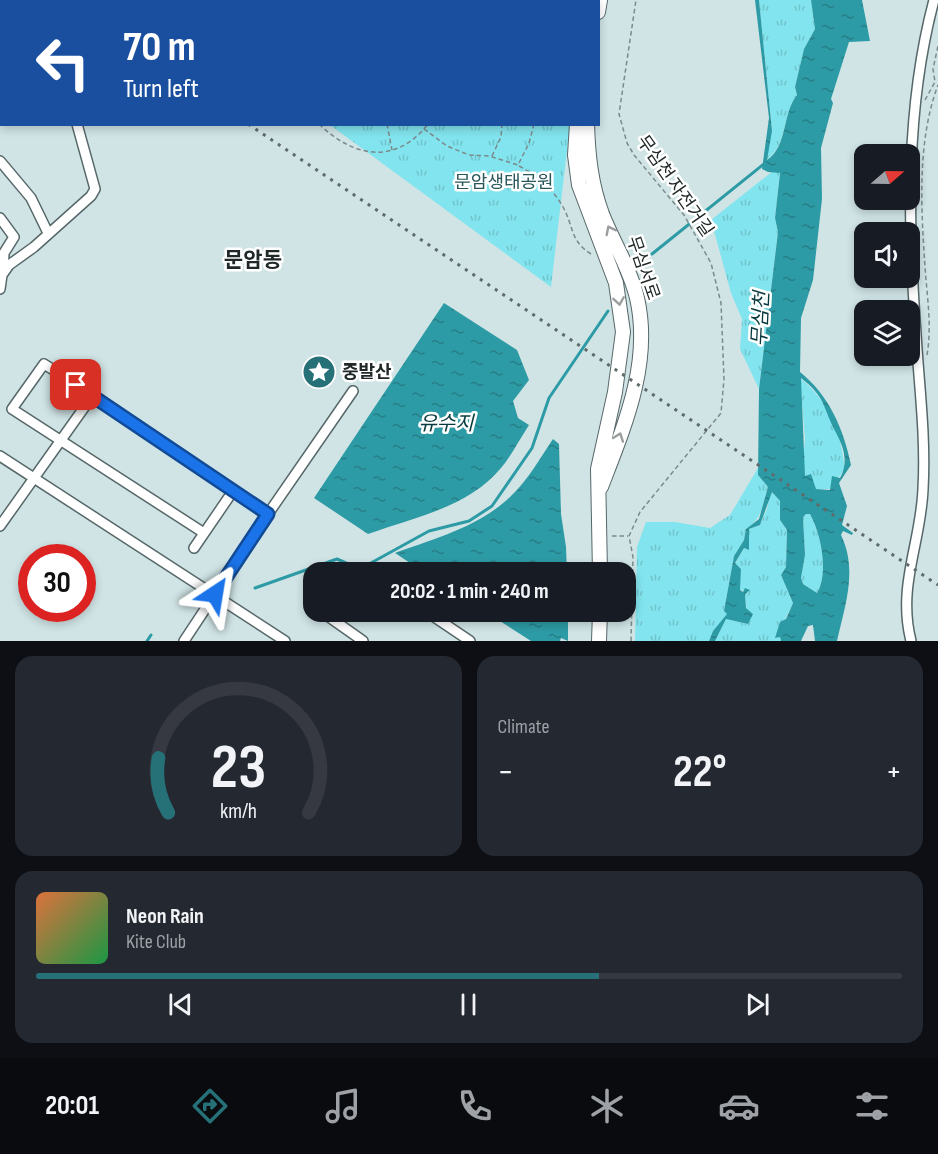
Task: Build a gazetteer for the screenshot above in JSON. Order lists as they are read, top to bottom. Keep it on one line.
{"streets":{"street":["무심서로"],"path":["무심천 자전거길"]},"districts":["문암동"],"water":["무심천","유수지"],"parks":["문암생태공원"],"places":{"place":["중발산"]},"north":"right","page":{"turn":["70 m","Turn left"],"limit":"30","trip":"20:02 · 1 min · 240 m","tile":"Climate","heat":["−","22°","+"],"song":["Neon Rain","Kite Club"],"tabs":"20:01","gauge":["23","km/h"]}}
